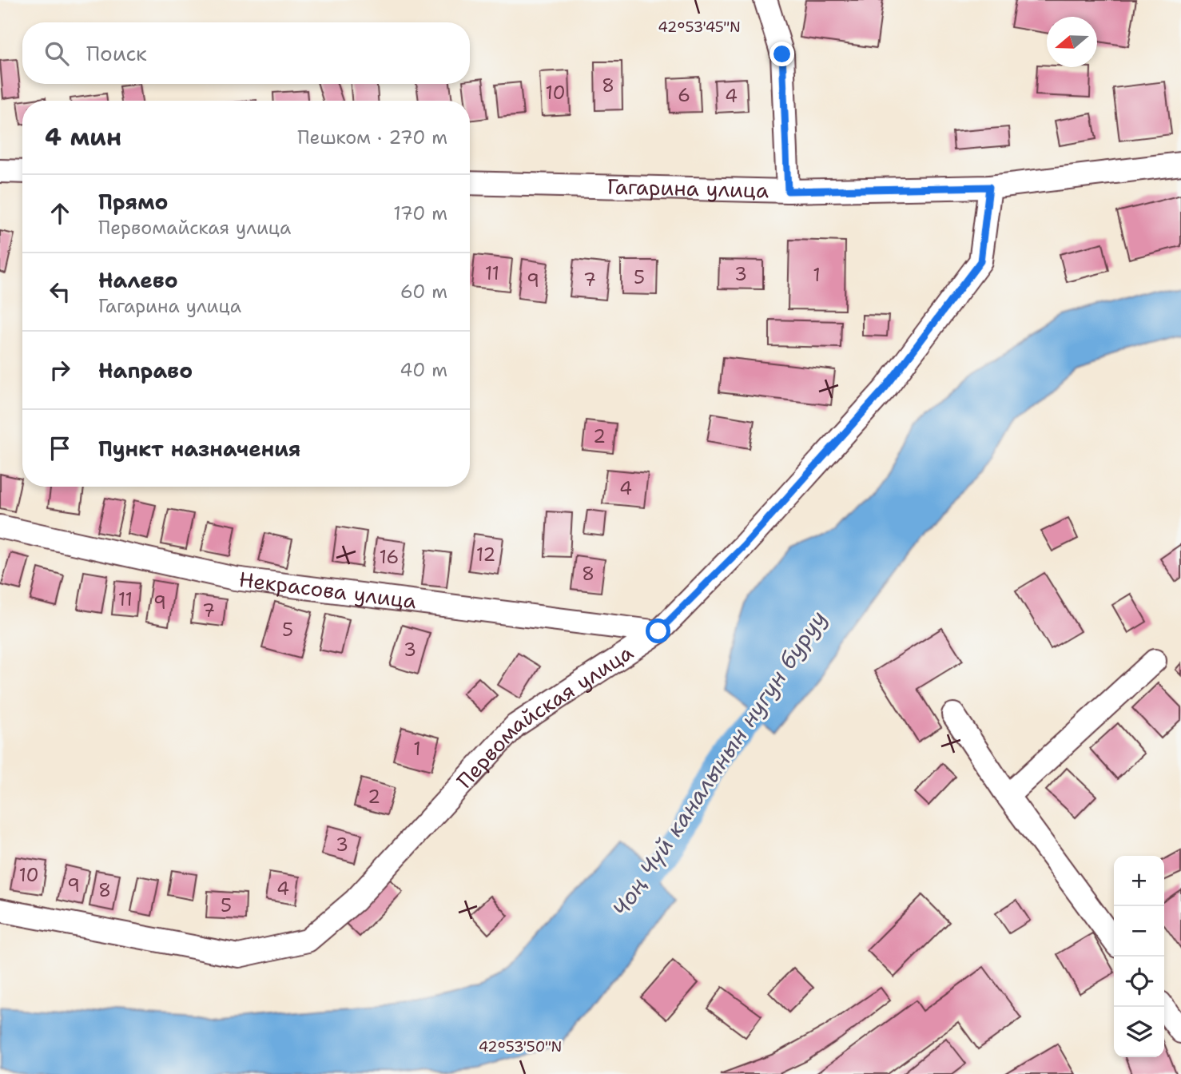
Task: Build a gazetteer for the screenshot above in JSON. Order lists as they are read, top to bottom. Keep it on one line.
{"streets":{"street":["Гагарина улица","Некрасова улица","Первомайская улица"]},"crossings":[["Гагарина улица","Первомайская улица"],["Некрасова улица","Первомайская улица"]],"water":["Чоң Чүй каналынын нугун буруу"],"house_numbers":["8","10","6","4","11","3","1","5","7","9","2","4","12","16","8","11","9","7","5","3","1","2","3","10","9","4","8","5"],"north":"left","page":{"search":"Поиск","heading":["4 мин","Пешком · 270 m"],"list":[["Прямо","Первомайская улица","170 m"],["Налево","Гагарина улица","60 m"],["Направо","40 m"],"Пункт назначения"],"map_buttons":["+","−"]},"coordinates":["42°53'45\"N","42°53'50\"N"]}
